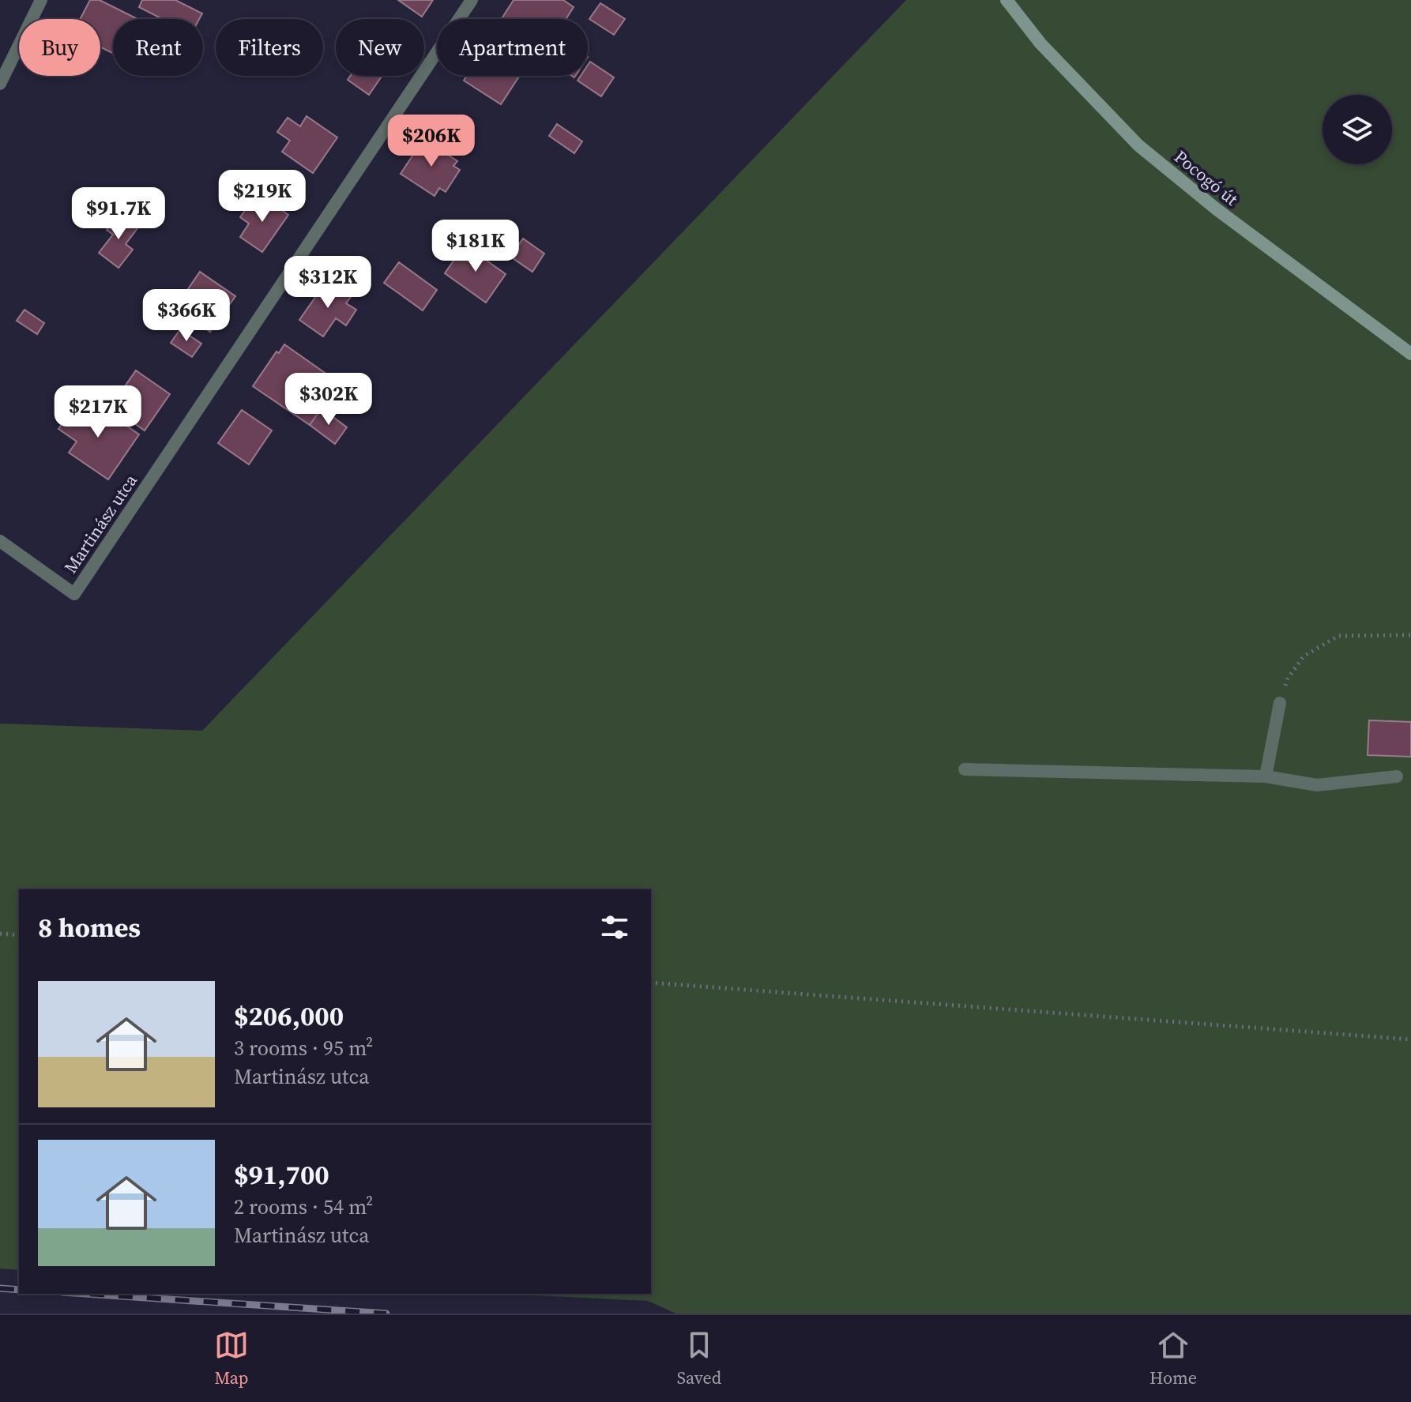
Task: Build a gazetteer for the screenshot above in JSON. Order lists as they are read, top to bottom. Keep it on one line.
{"streets":{"main road":["Pocogó út"],"street":["Martinász utca"]},"page":{"chip":["Buy","Rent","Filters","New","Apartment"],"price":["$206K","$219K","$91.7K","$181K","$312K","$366K","$302K","$217K"],"heading":"8 homes","list":[{"name":"$206,000","note":"3 rooms · 95 m² · Martinász utca"},{"name":"$91,700","note":"2 rooms · 54 m² · Martinász utca"}],"tabs":["Map","Saved","Home"]}}
